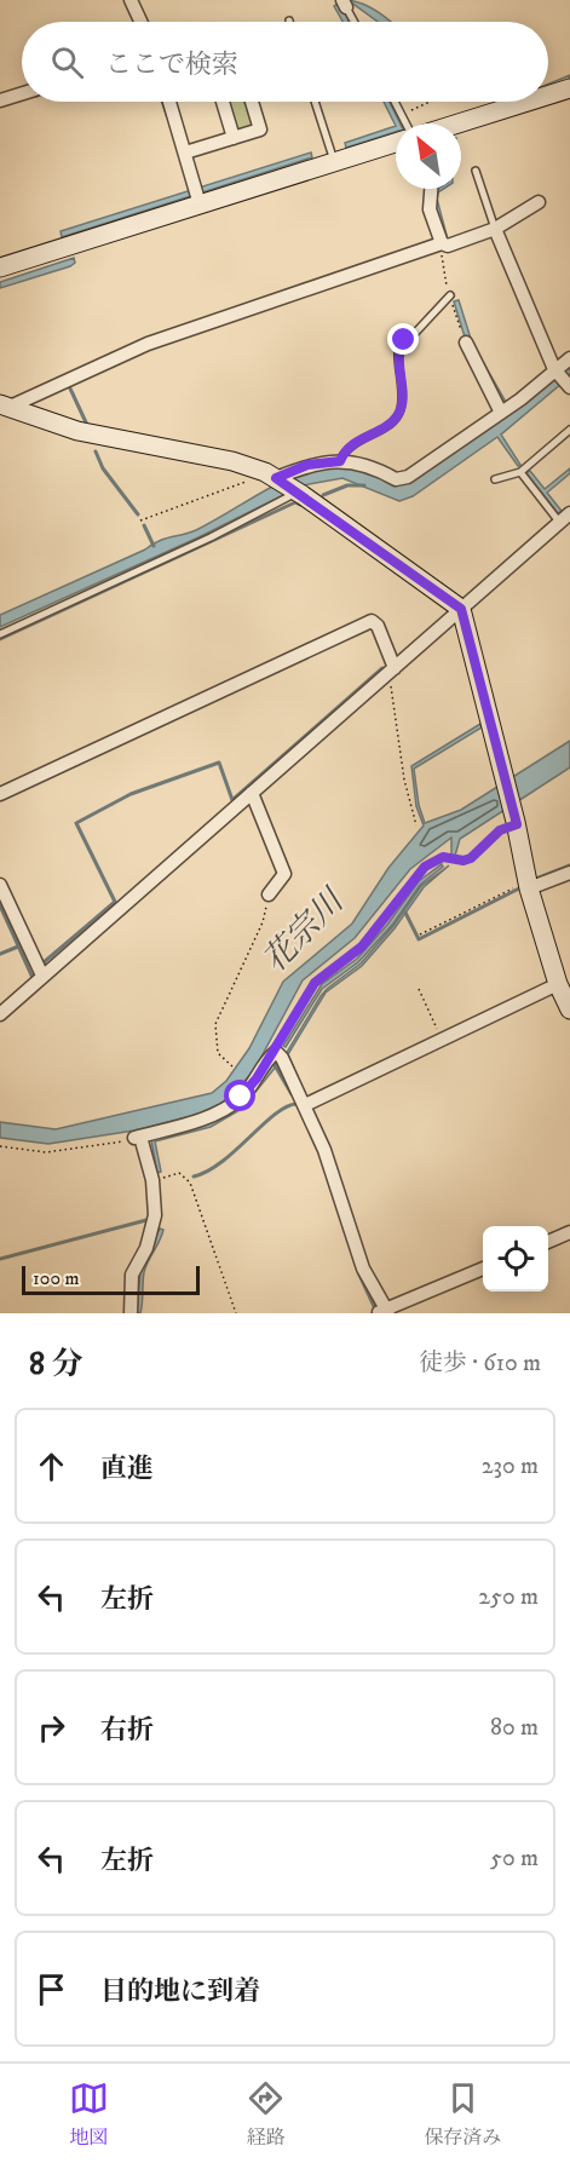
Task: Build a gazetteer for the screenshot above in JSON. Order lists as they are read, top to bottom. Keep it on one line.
{"water":["花宗川"],"scale_bar":"100 m","north":"top left","page":{"search":"ここで検索","scale":"100 m","heading":["8 分","徒歩 · 610 m"],"list":[["直進","230 m"],["左折","250 m"],["右折","80 m"],["左折","50 m"],"目的地に到着"],"nav":["地図","経路","保存済み"]}}
